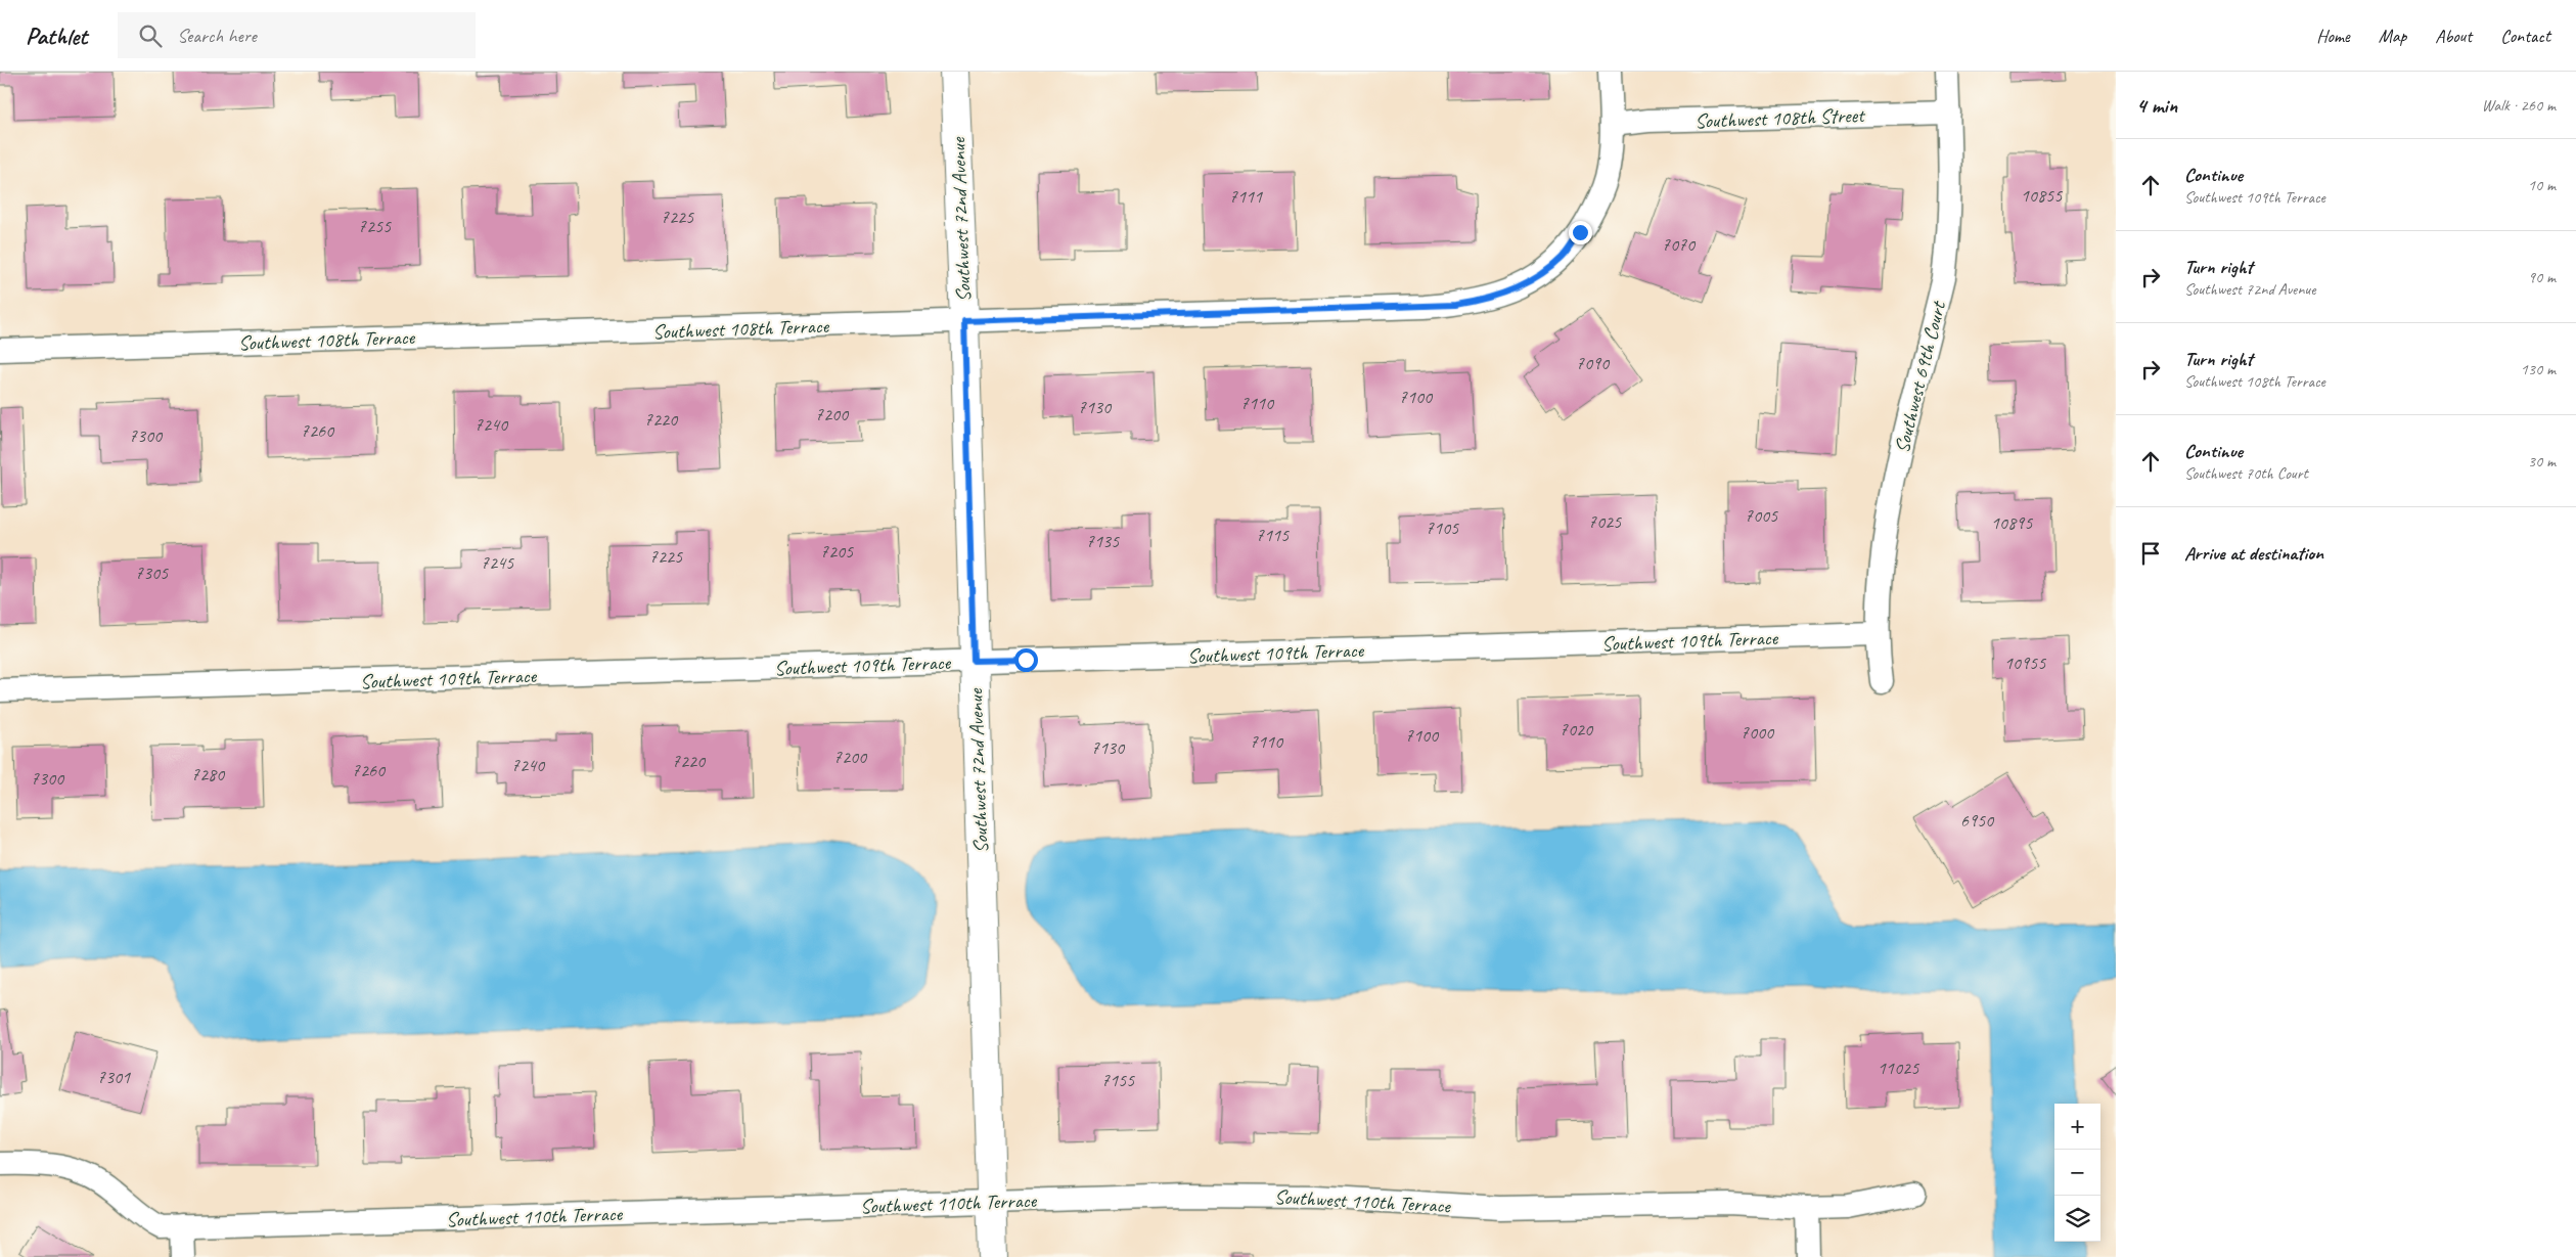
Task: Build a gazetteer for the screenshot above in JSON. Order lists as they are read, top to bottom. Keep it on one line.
{"streets":{"street":["Southwest 108th Street","Southwest 72nd Avenue","Southwest 108th Terrace","Southwest 69th Court","Southwest 109th Terrace","Southwest 110th Terrace"]},"crossings":[["Southwest 108th Street","Southwest 108th Terrace"],["Southwest 108th Street","Southwest 69th Court"],["Southwest 72nd Avenue","Southwest 108th Terrace"],["Southwest 72nd Avenue","Southwest 109th Terrace"],["Southwest 72nd Avenue","Southwest 110th Terrace"],["Southwest 69th Court","Southwest 109th Terrace"]],"house_numbers":["10855","7111","7225","7255","7070","7090","7100","7110","7130","7200","7220","7240","7260","7300","7005","7025","10895","7105","7115","7135","7205","7225","7245","7305","10955","7020","7000","7100","7110","7130","7200","7220","7240","7260","7280","7300","6950","11025","7301","7155"],"page":{"header":"Pathlet","search":"Search here","nav":["Home","Map","About","Contact"],"heading":["4 min","Walk · 260 m"],"list":[["Continue","Southwest 109th Terrace","10 m"],["Turn right","Southwest 72nd Avenue","90 m"],["Turn right","Southwest 108th Terrace","130 m"],["Continue","Southwest 70th Court","30 m"],"Arrive at destination"],"map_buttons":["+","−"]}}
